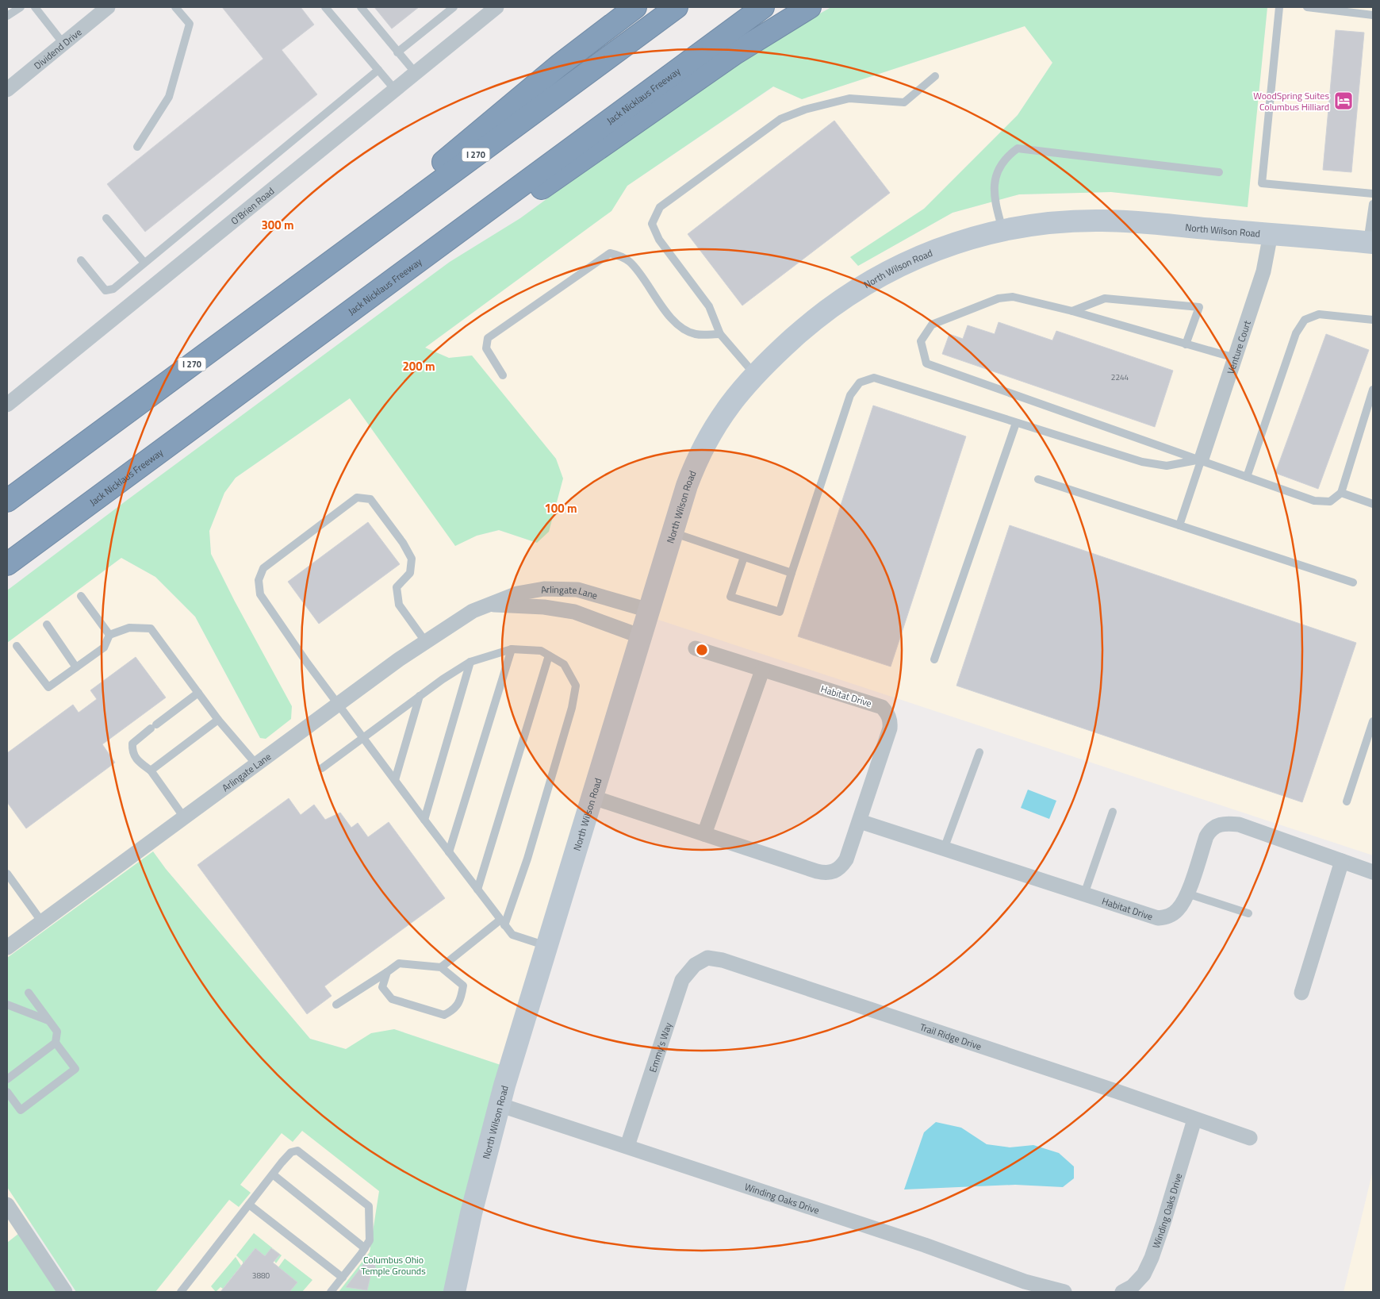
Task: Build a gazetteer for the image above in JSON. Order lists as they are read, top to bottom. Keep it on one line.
{"streets":{"highway":["Jack Nicklaus Freeway","I 270"],"main road":["North Wilson Road"],"street":["Dividend Drive","O'Brien Road","Venture Court","Arlingate Lane","Habitat Drive","Trail Ridge Drive","Emmy's Way","Winding Oaks Drive"]},"crossings":[["North Wilson Road","Venture Court"],["North Wilson Road","Arlingate Lane"],["North Wilson Road","Habitat Drive"],["North Wilson Road","Winding Oaks Drive"],["Trail Ridge Drive","Emmy's Way"],["Trail Ridge Drive","Winding Oaks Drive"],["Emmy's Way","Winding Oaks Drive"]],"parks":["Columbus Ohio Temple Grounds"],"places":{"hotel":["WoodSpring Suites Columbus Hilliard"]},"house_numbers":["2244","3880"],"rings":["300 m","200 m","100 m"]}
